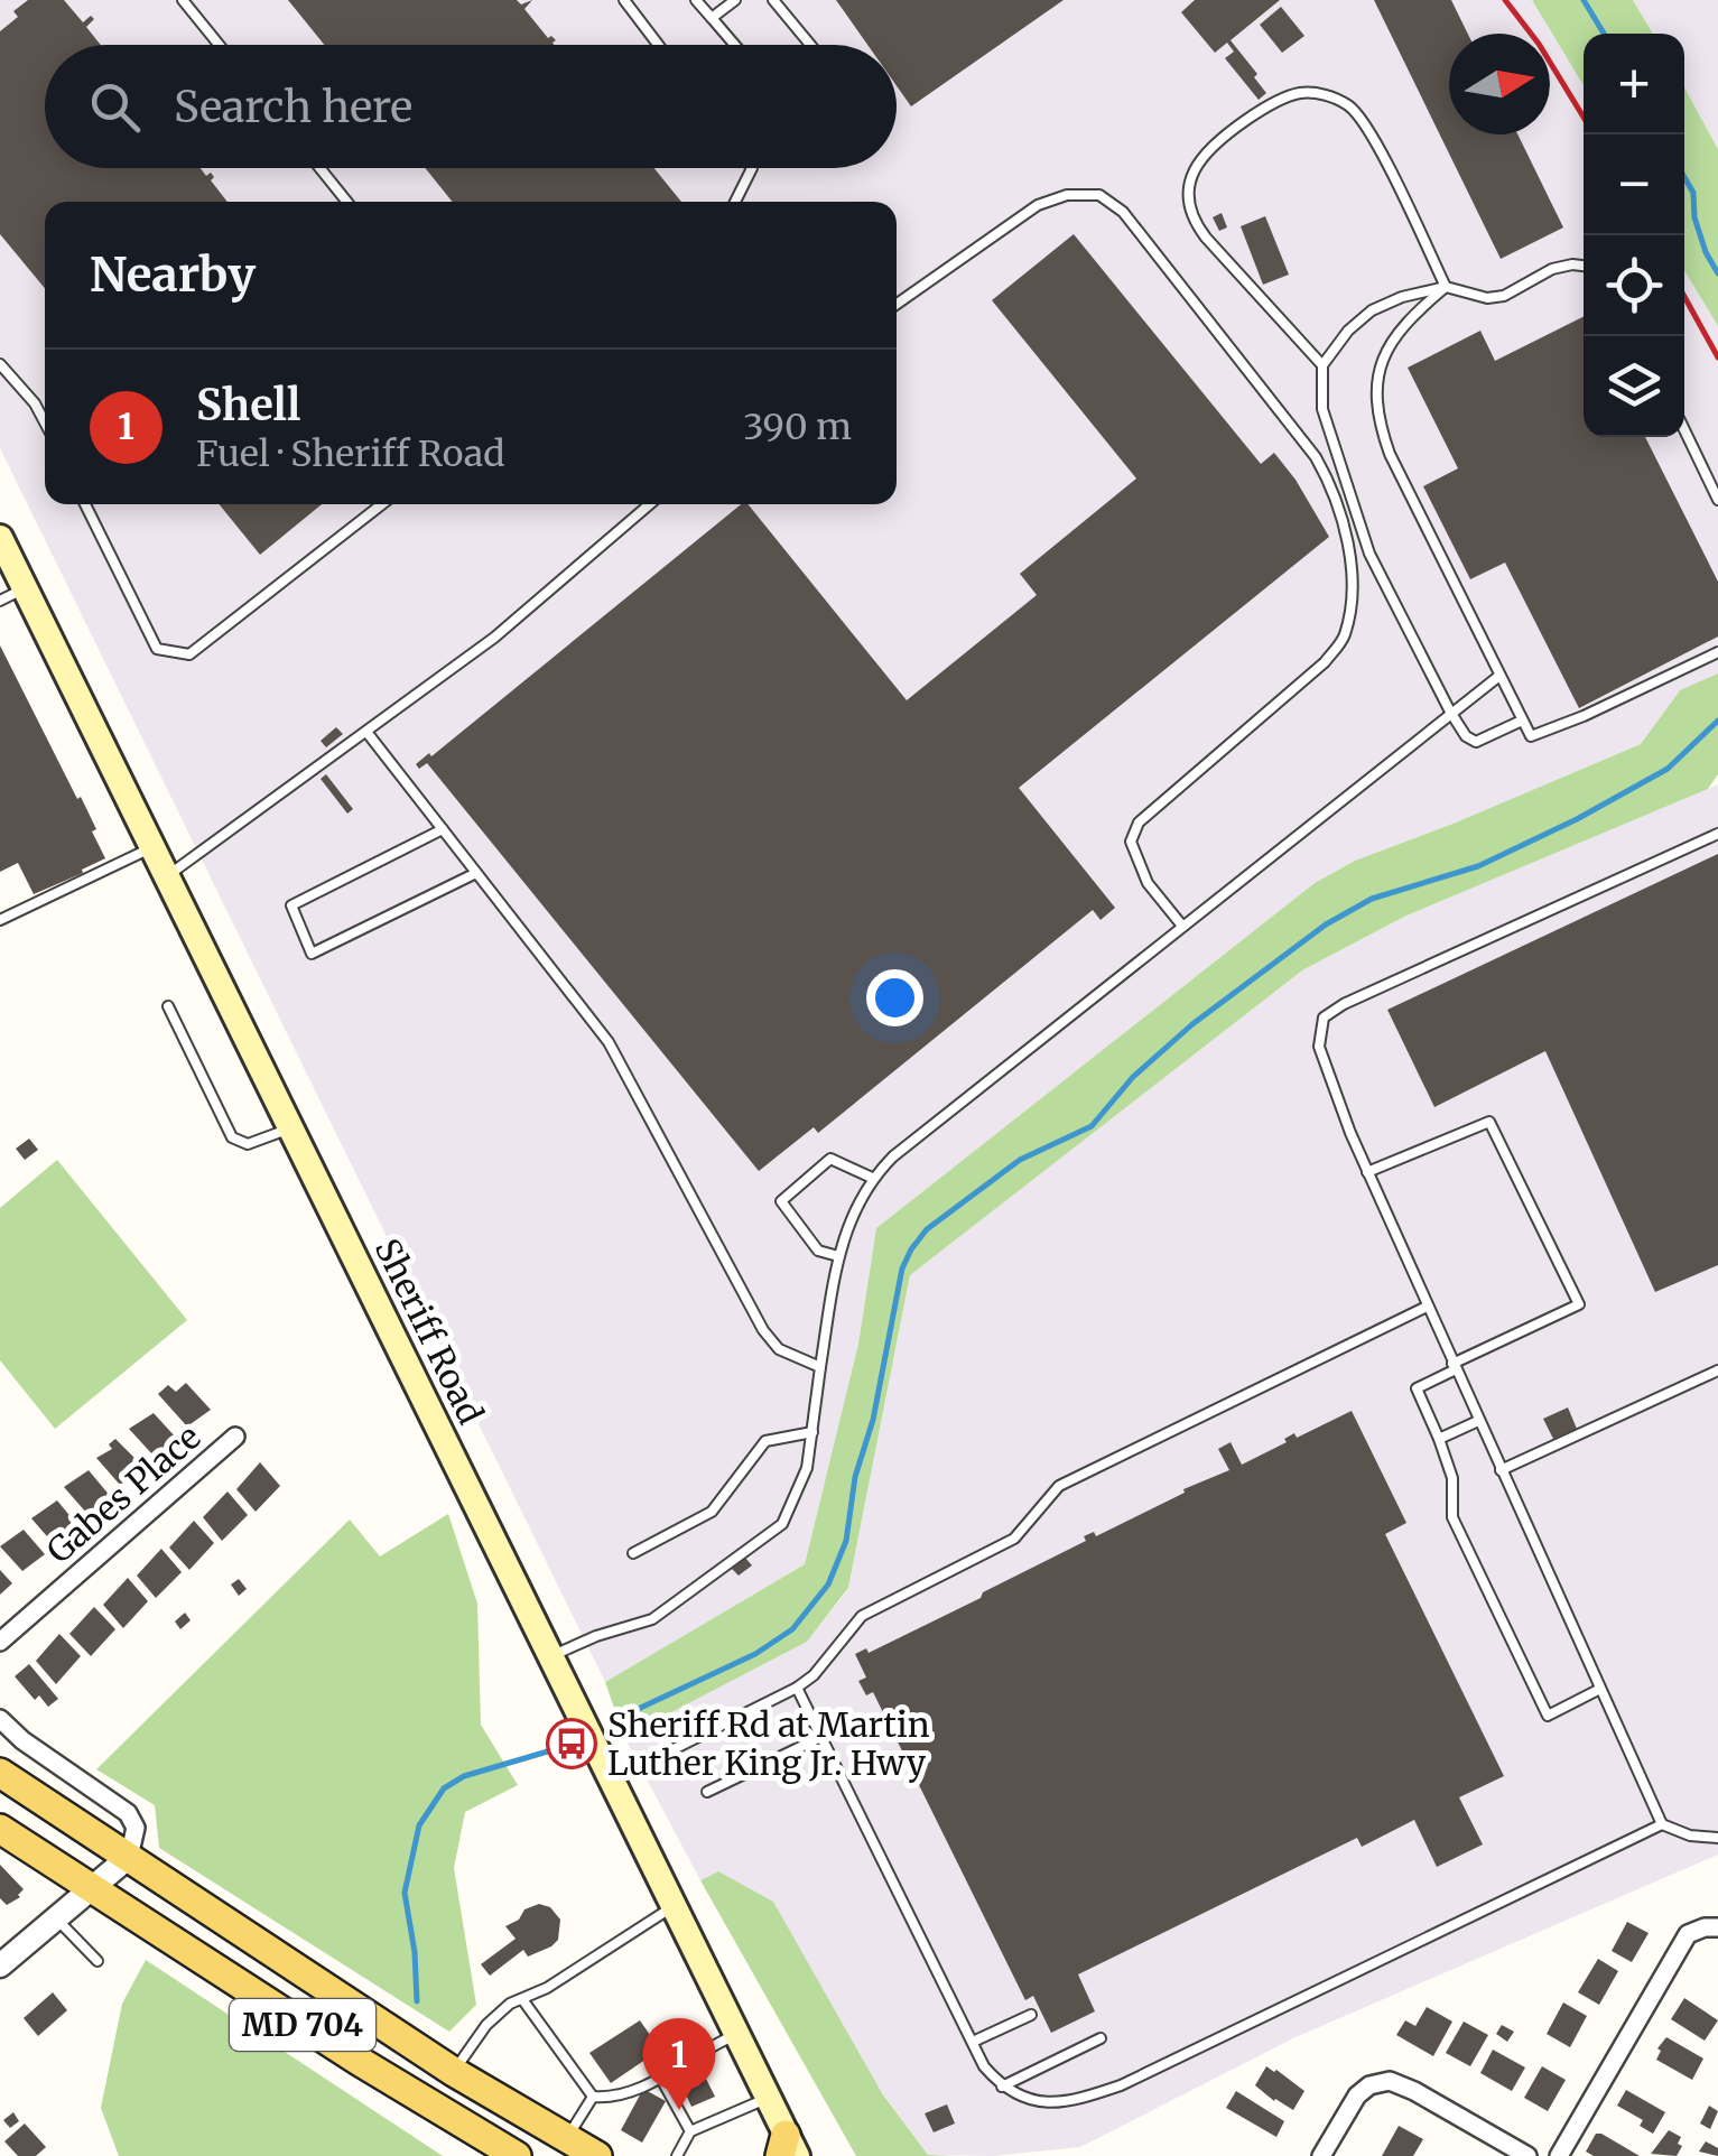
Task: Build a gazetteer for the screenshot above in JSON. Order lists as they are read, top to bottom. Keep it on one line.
{"streets":{"main road":["Sheriff Road","MD 704"],"street":["Gabes Place"]},"places":{"bus stop":["Sheriff Rd at Martin Luther King Jr. Hwy"]},"north":"right","page":{"map_buttons":["+","−"],"search":"Search here","heading":"Nearby","list":[{"mark":"1","name":"Shell","note":"Fuel · Sheriff Road","value":"390 m"}],"pins":"1"}}
